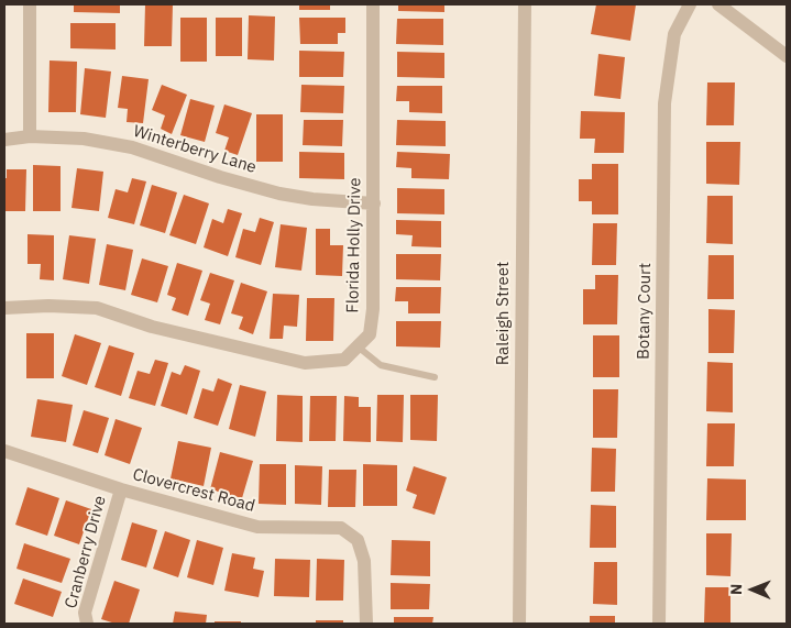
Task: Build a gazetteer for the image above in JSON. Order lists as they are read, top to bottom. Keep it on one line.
{"streets":{"street":["Winterberry Lane","Florida Holly Drive","Botany Court","Raleigh Street","Clovercrest Road","Cranberry Drive"]},"crossings":[["Winterberry Lane","Florida Holly Drive"],["Clovercrest Road","Cranberry Drive"]],"north":"left"}
